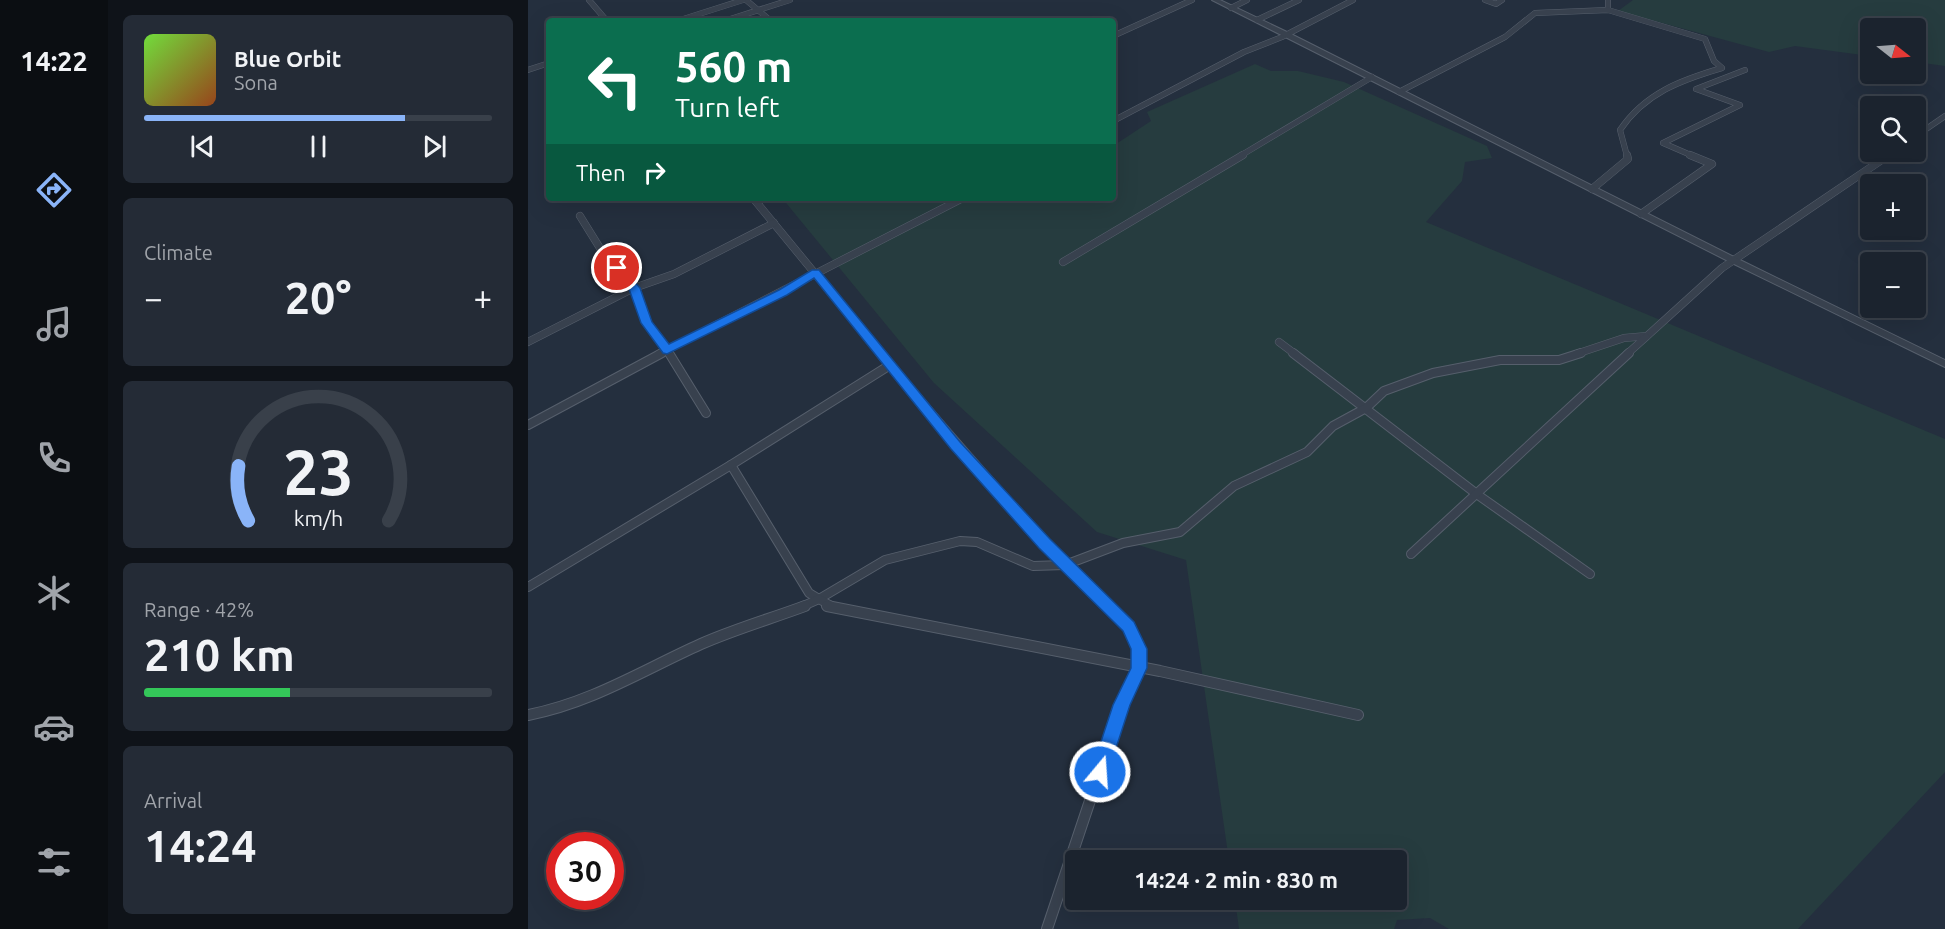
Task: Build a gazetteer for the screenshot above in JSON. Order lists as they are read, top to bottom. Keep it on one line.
{"north":"right","page":{"tabs":"14:22","map_buttons":["+","−"],"turn":["560 m","Turn left"],"song":["Blue Orbit","Sona"],"then":"Then","tile":["Climate",["Range · 42%","210 km"],["Arrival","14:24"]],"heat":["−","20°","+"],"limit":"30","trip":"14:24 · 2 min · 830 m","gauge":["23","km/h"]}}
